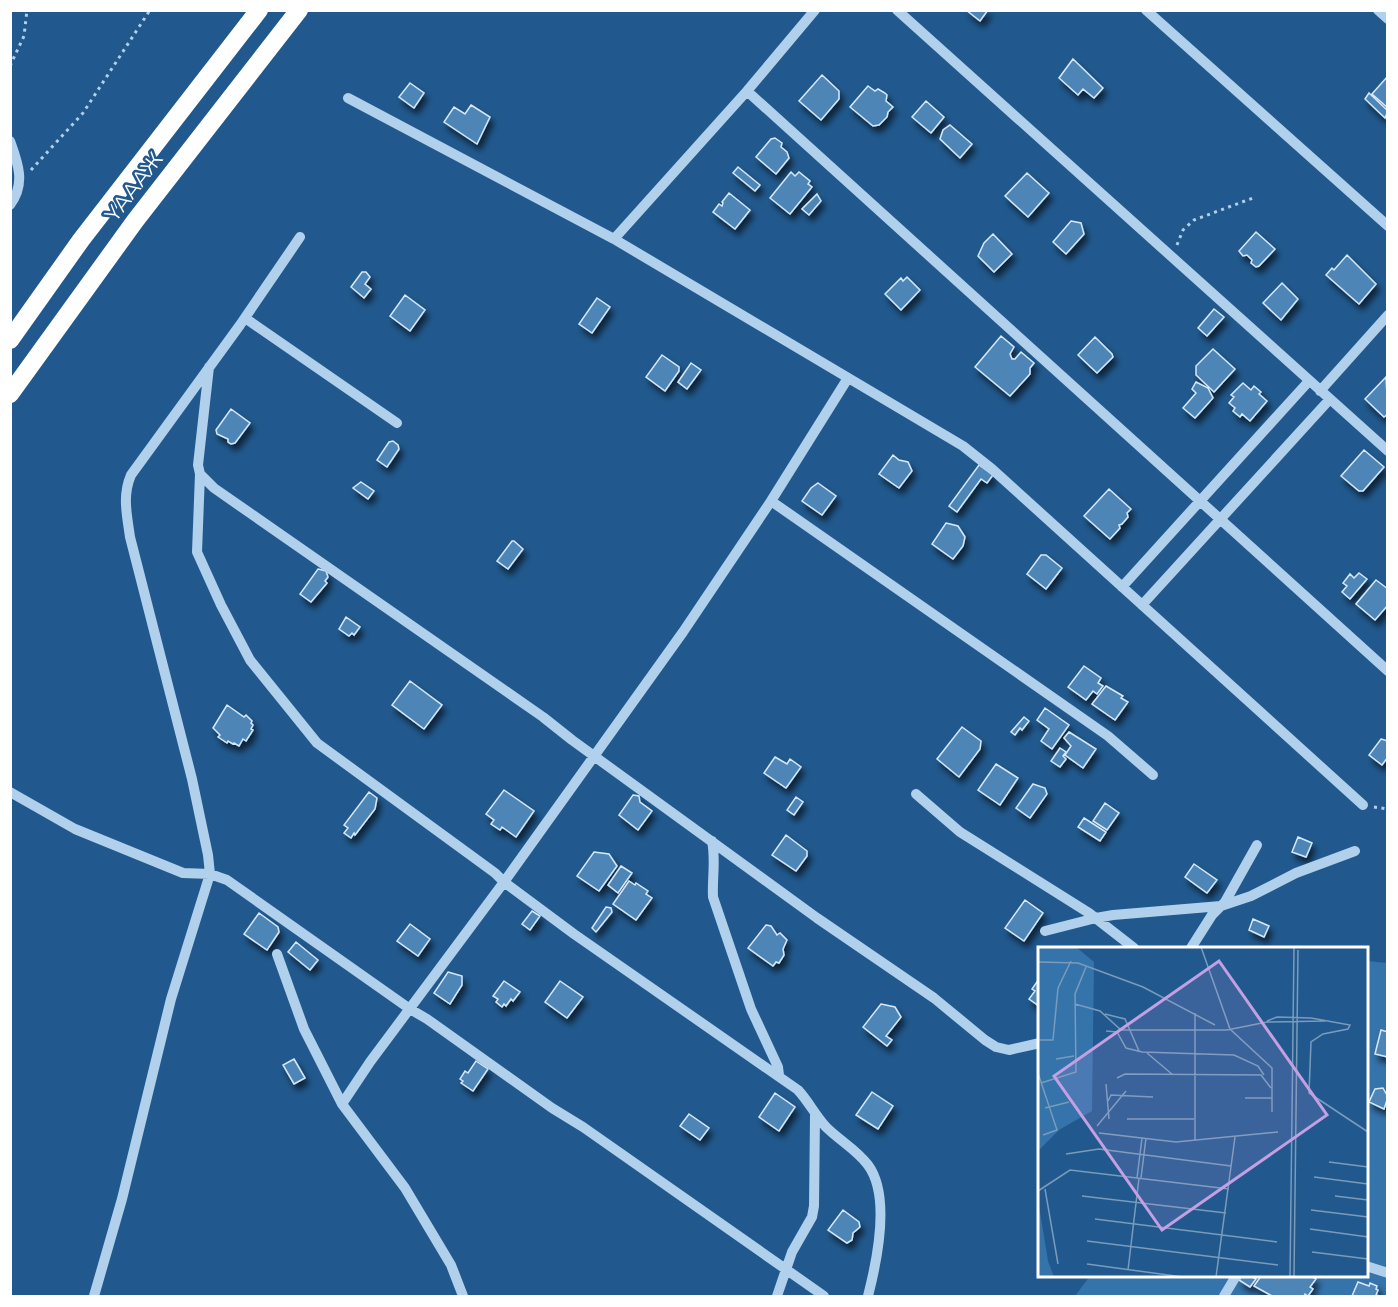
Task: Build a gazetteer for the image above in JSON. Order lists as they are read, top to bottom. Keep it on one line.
{"streets":{"highway":["ҮАААЖ"]}}
